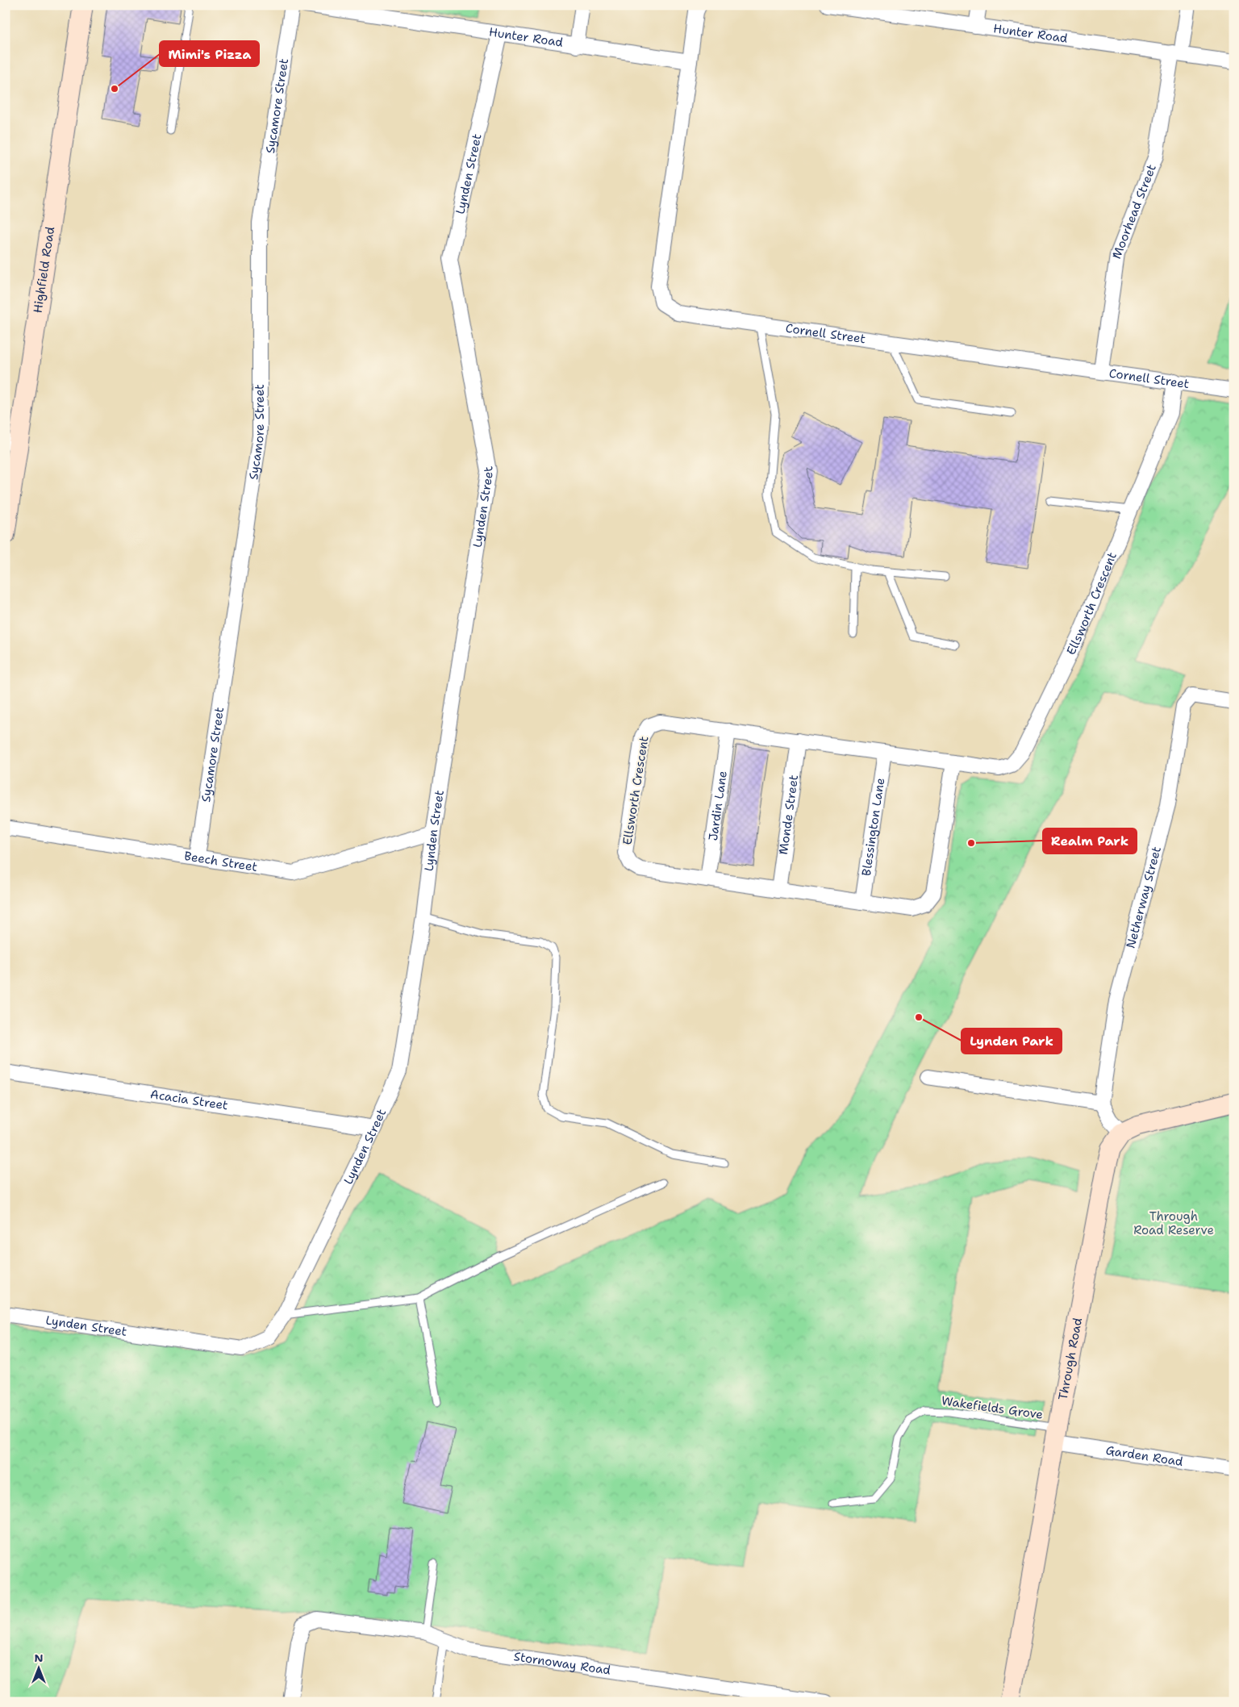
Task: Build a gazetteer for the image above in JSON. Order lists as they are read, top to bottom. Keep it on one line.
{"streets":{"street":["Hunter Road","Sycamore Street","Lynden Street","Moorhead Street","Highfield Road","Cornell Street","Ellsworth Crescent","Jardin Lane","Monde Street","Blessington Lane","Beech Street","Netherway Street","Acacia Street","Through Road","Garden Road","Stornoway Road"],"lane":["Wakefields Grove"]},"crossings":[["Hunter Road","Lynden Street"],["Hunter Road","Moorhead Street"],["Hunter Road","Cornell Street"],["Sycamore Street","Beech Street"],["Lynden Street","Beech Street"],["Lynden Street","Acacia Street"],["Moorhead Street","Cornell Street"],["Cornell Street","Ellsworth Crescent"],["Ellsworth Crescent","Jardin Lane"],["Ellsworth Crescent","Monde Street"],["Ellsworth Crescent","Blessington Lane"],["Through Road","Wakefields Grove"],["Through Road","Garden Road"],["Wakefields Grove","Garden Road"]],"parks":["Through Road Reserve"],"places":["Mimi's Pizza","Realm Park","Lynden Park"],"north":"top"}
